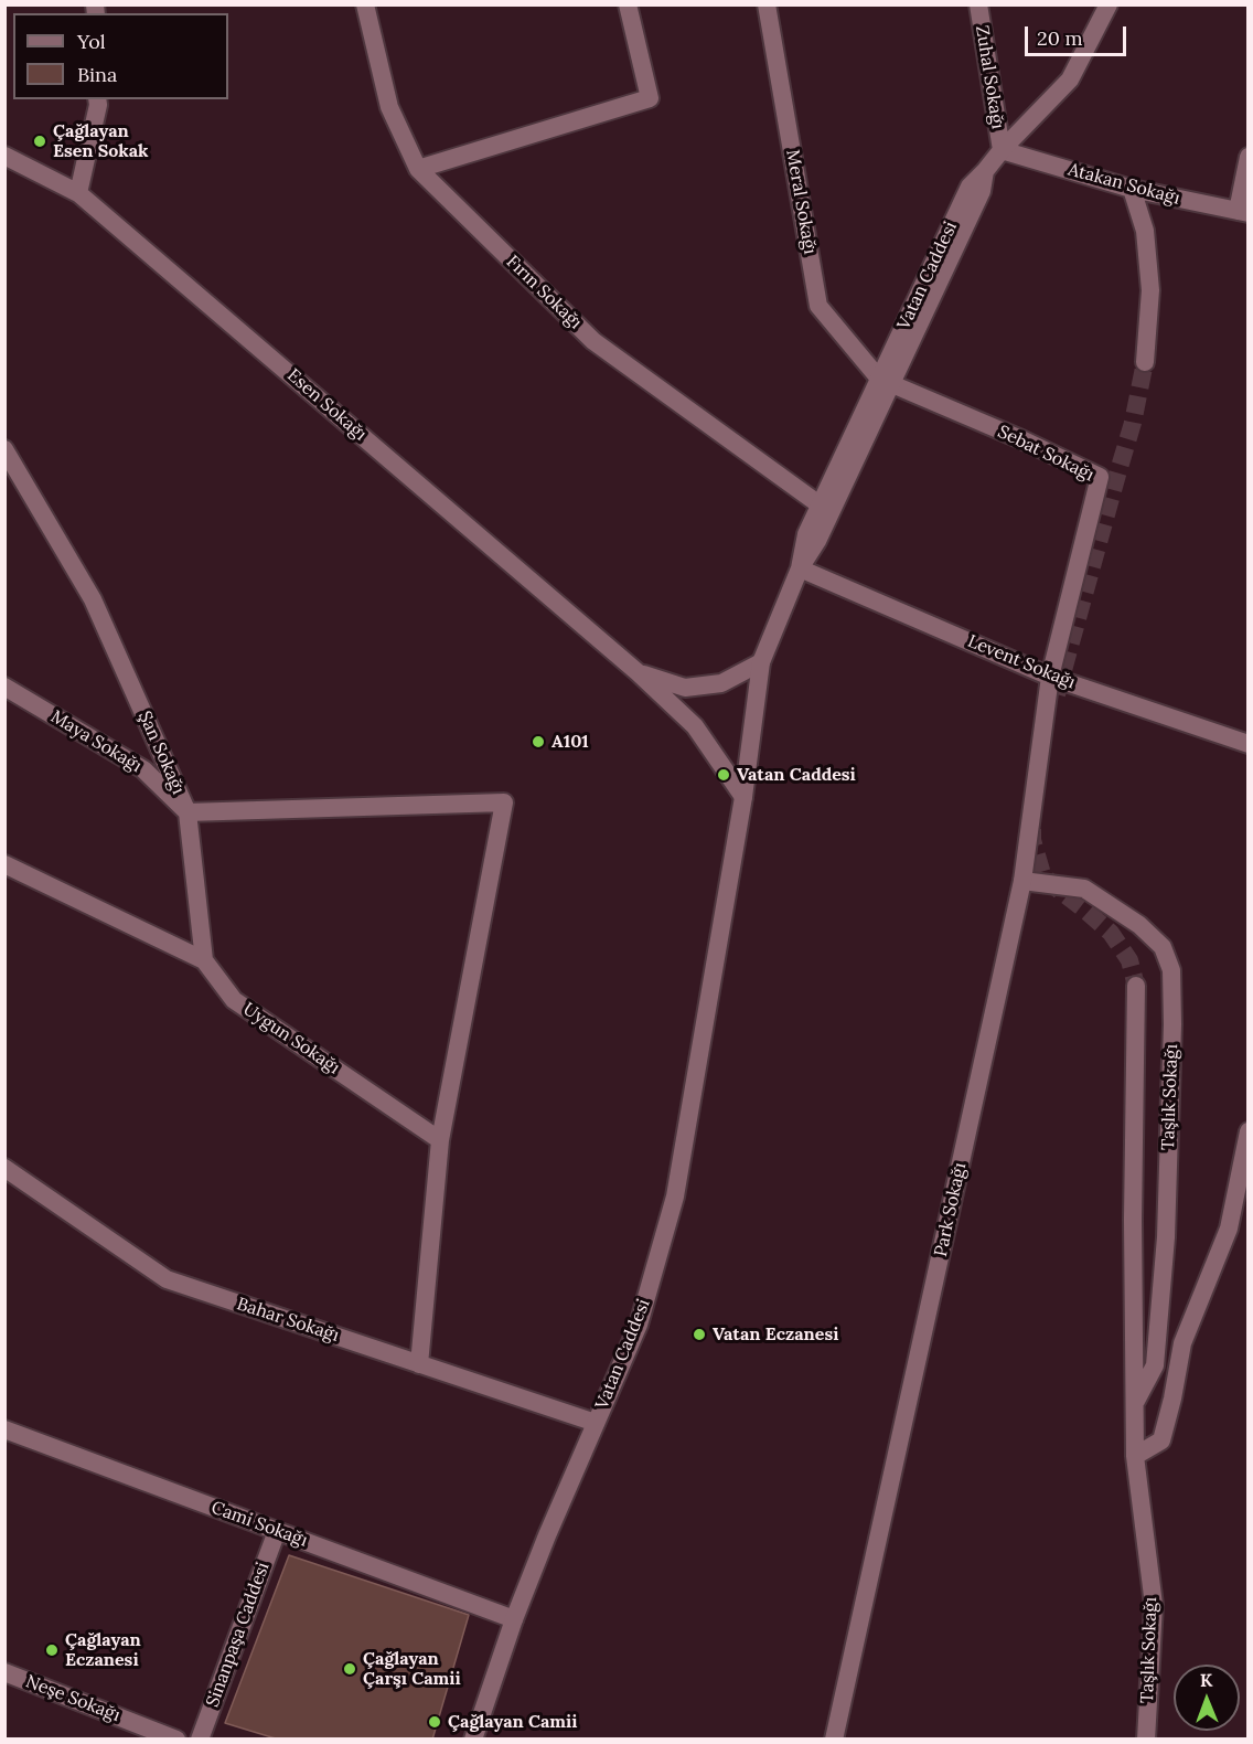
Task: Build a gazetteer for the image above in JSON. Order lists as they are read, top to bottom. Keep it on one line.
{"streets":{"street":["Zuhal Sokağı","Atakan Sokağı","Meral Sokağı","Vatan Caddesi","Fırın Sokağı","Esen Sokağı","Sebat Sokağı","Levent Sokağı","Maya Sokağı","Şan Sokağı","Uygun Sokağı","Taşlık Sokağı","Park Sokağı","Bahar Sokağı","Cami Sokağı","Sinanpaşa Caddesi","Neşe Sokağı"]},"crossings":[["Zuhal Sokağı","Atakan Sokağı"],["Zuhal Sokağı","Vatan Caddesi"],["Atakan Sokağı","Vatan Caddesi"],["Meral Sokağı","Vatan Caddesi"],["Meral Sokağı","Sebat Sokağı"],["Vatan Caddesi","Fırın Sokağı"],["Vatan Caddesi","Esen Sokağı"],["Vatan Caddesi","Sebat Sokağı"],["Vatan Caddesi","Levent Sokağı"],["Vatan Caddesi","Bahar Sokağı"],["Vatan Caddesi","Cami Sokağı"],["Sebat Sokağı","Levent Sokağı"],["Sebat Sokağı","Park Sokağı"],["Levent Sokağı","Park Sokağı"],["Maya Sokağı","Şan Sokağı"],["Şan Sokağı","Uygun Sokağı"],["Taşlık Sokağı","Park Sokağı"],["Cami Sokağı","Sinanpaşa Caddesi"]],"places":["Çağlayan Esen Sokak","A101","Vatan Caddesi","Vatan Eczanesi","Çağlayan Eczanesi","Çağlayan Çarşı Camii","Çağlayan Camii"],"legend":["Yol","Bina"],"scale_bar":"20 m","north":"top"}
